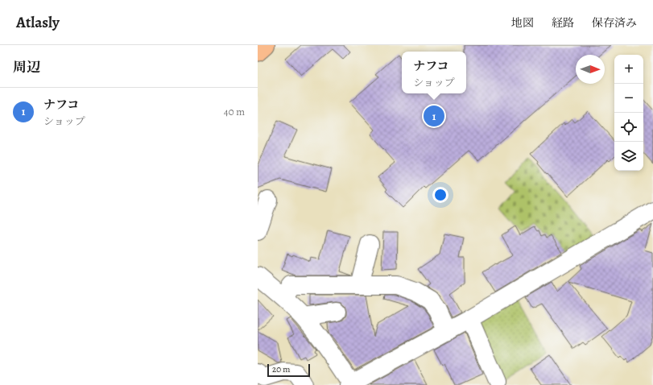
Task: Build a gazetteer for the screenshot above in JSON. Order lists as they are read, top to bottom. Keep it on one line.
{"scale_bar":"20 m","north":"right","page":{"header":"Atlasly","nav":["地図","経路","保存済み"],"heading":"周辺","popup":["ナフコ","ショップ"],"map_buttons":["+","−"],"list":[{"mark":"1","name":"ナフコ","note":"ショップ","value":"40 m"}],"pins":"1","scale":"20 m"}}
